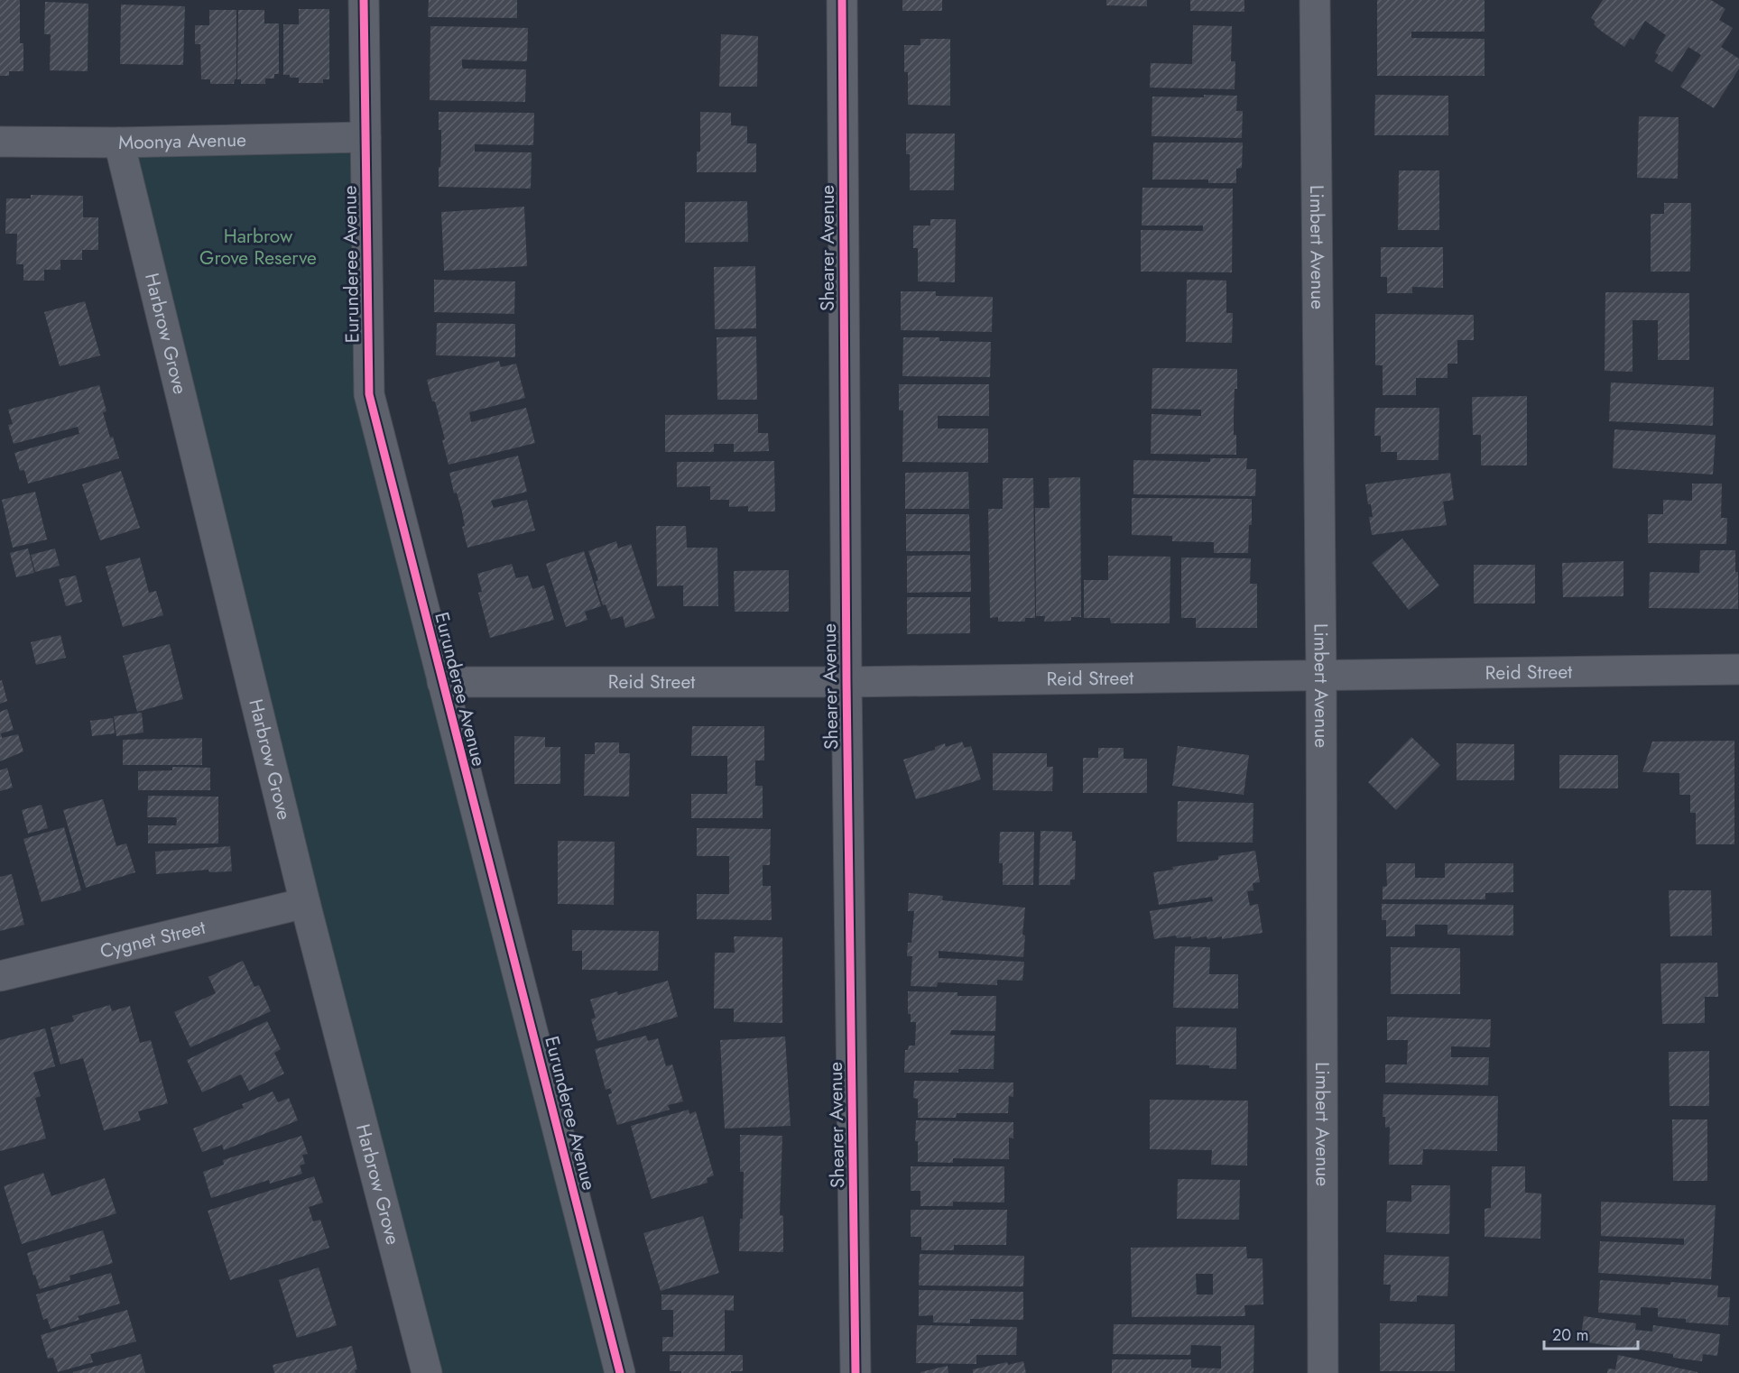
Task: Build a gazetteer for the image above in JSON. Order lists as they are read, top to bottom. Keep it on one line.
{"streets":{"street":["Moonya Avenue","Shearer Avenue","Limbert Avenue","Eurunderee Avenue","Harbrow Grove","Reid Street","Cygnet Street"]},"crossings":[["Moonya Avenue","Eurunderee Avenue"],["Moonya Avenue","Harbrow Grove"],["Shearer Avenue","Reid Street"],["Limbert Avenue","Reid Street"],["Eurunderee Avenue","Reid Street"],["Harbrow Grove","Cygnet Street"]],"parks":["Harbrow Grove Reserve"],"scale_bar":"20 m"}
